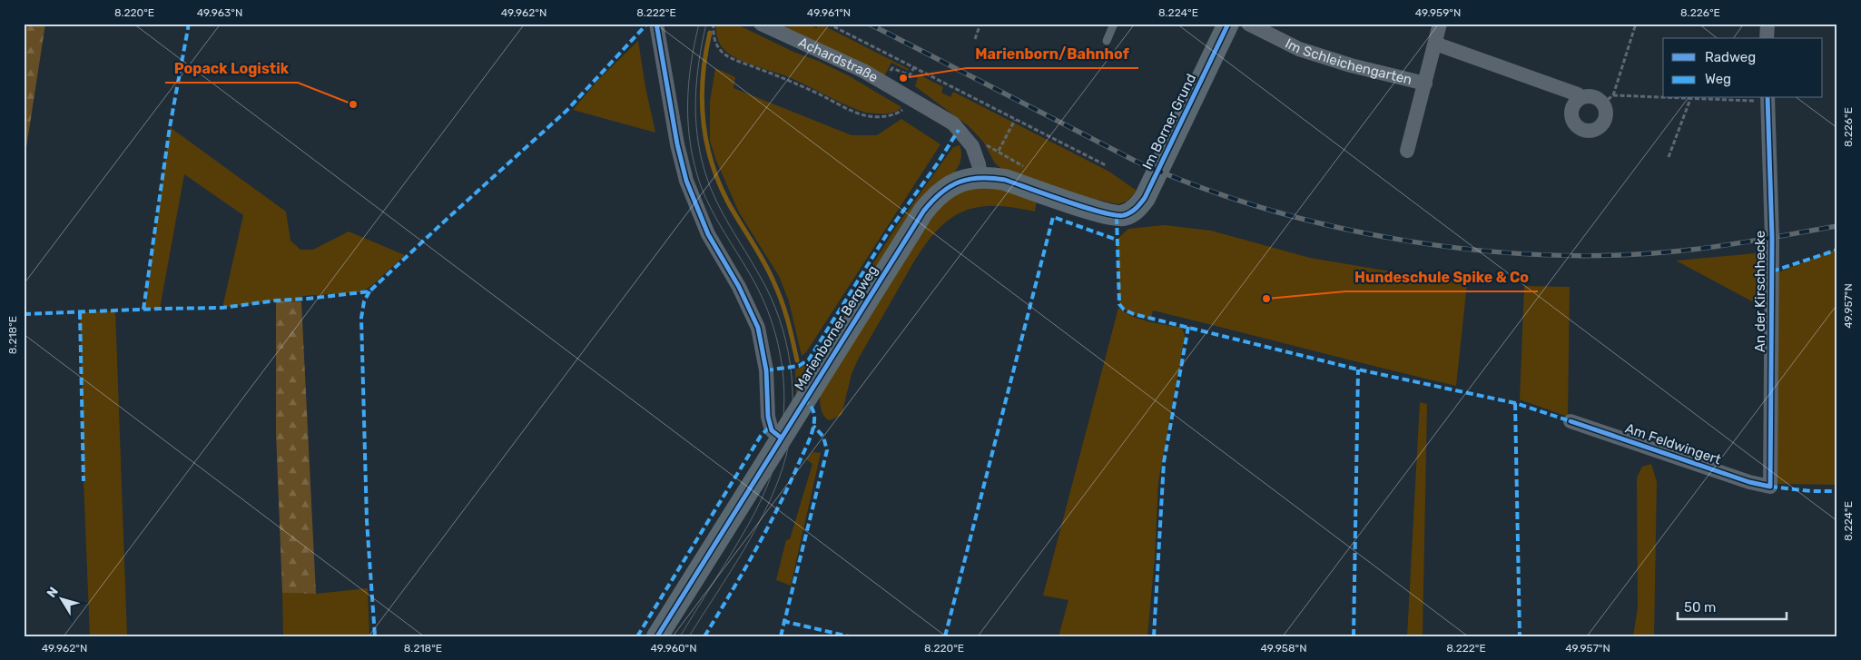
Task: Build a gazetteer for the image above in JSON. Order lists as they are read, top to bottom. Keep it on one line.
{"streets":{"street":["Achardstraße","Im Schleichengarten","Im Borner Grund","An der Kirschhecke","Marienborner Bergweg","Am Feldwingert"]},"crossings":[["Achardstraße","Marienborner Bergweg"],["Im Borner Grund","Marienborner Bergweg"],["An der Kirschhecke","Am Feldwingert"]],"places":["Marienborn/Bahnhof","Popack Logistik","Hundeschule Spike & Co"],"legend":["Radweg","Weg"],"scale_bar":"50 m","north":"top left","coordinates":["8.220°E","49.963°N","49.962°N","8.222°E","49.961°N","8.224°E","49.959°N","8.226°E","49.957°N","8.218°E","49.960°N","49.958°N"]}
